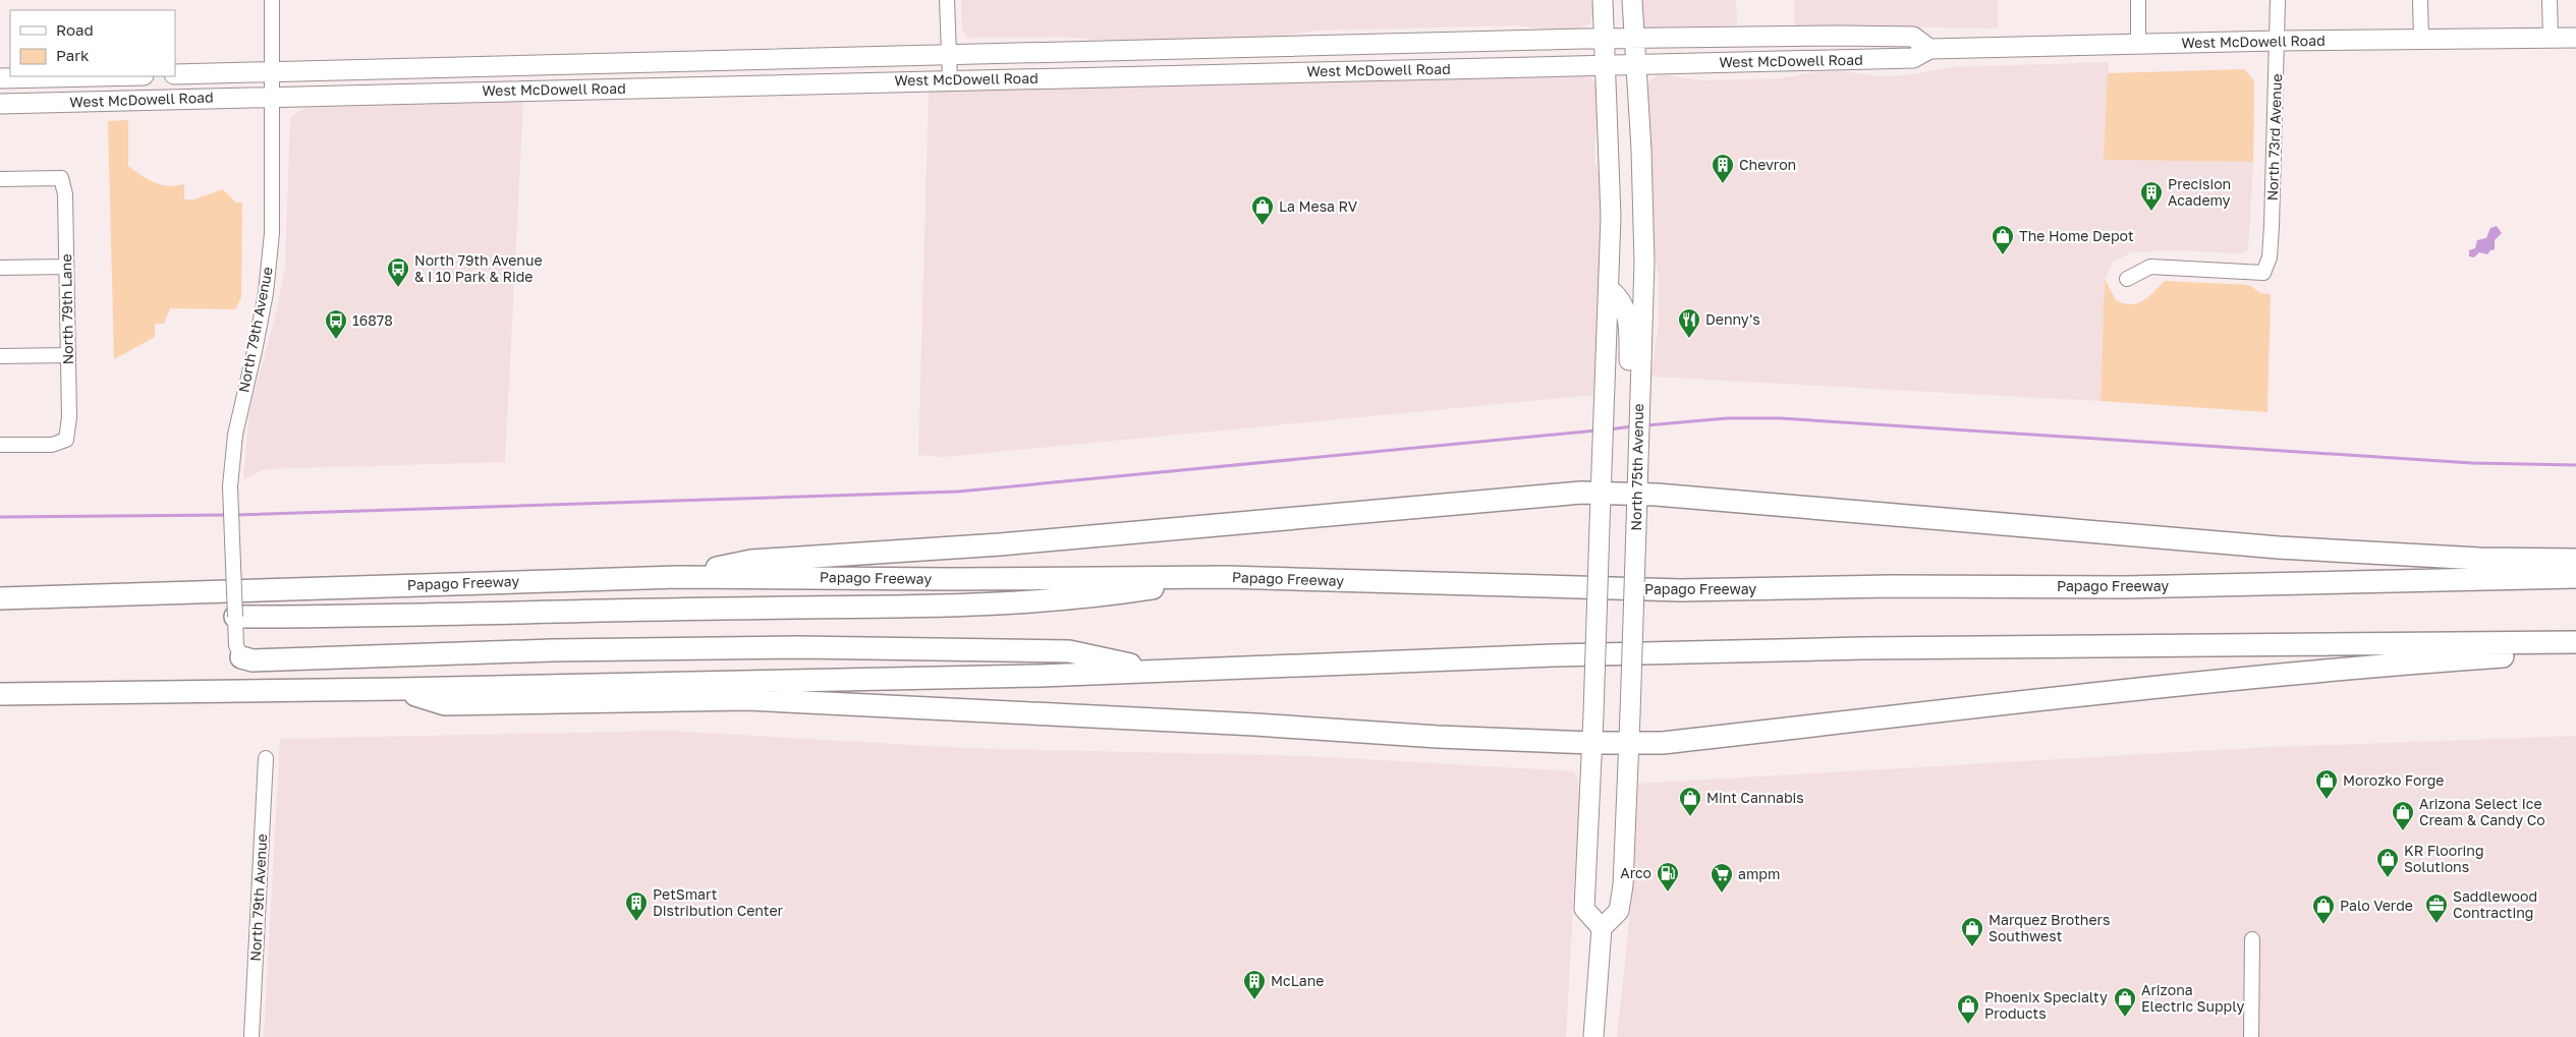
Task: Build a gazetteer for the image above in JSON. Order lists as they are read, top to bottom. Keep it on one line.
{"streets":{"highway":["Papago Freeway"],"main road":["West McDowell Road","North 75th Avenue"],"street":["North 73rd Avenue","North 79th Lane","North 79th Avenue"]},"crossings":[["West McDowell Road","North 73rd Avenue"],["West McDowell Road","North 79th Avenue"],["West McDowell Road","North 75th Avenue"]],"places":{"building":["Chevron","Precision Academy","PetSmart Distribution Center","McLane"],"shop":["La Mesa RV","The Home Depot","Morozko Forge","Mint Cannabis","Arizona Select Ice Cream & Candy Co","KR Flooring Solutions","Palo Verde","Marquez Brothers Southwest","Arizona Electric Supply","Phoenix Specialty Products"],"bus stop":["North 79th Avenue & I 10 Park & Ride","16878"],"restaurant":["Denny's"],"fuel station":["Arco"],"supermarket":["ampm"],"office":["Saddlewood Contracting"]},"legend":["Road","Park"]}
